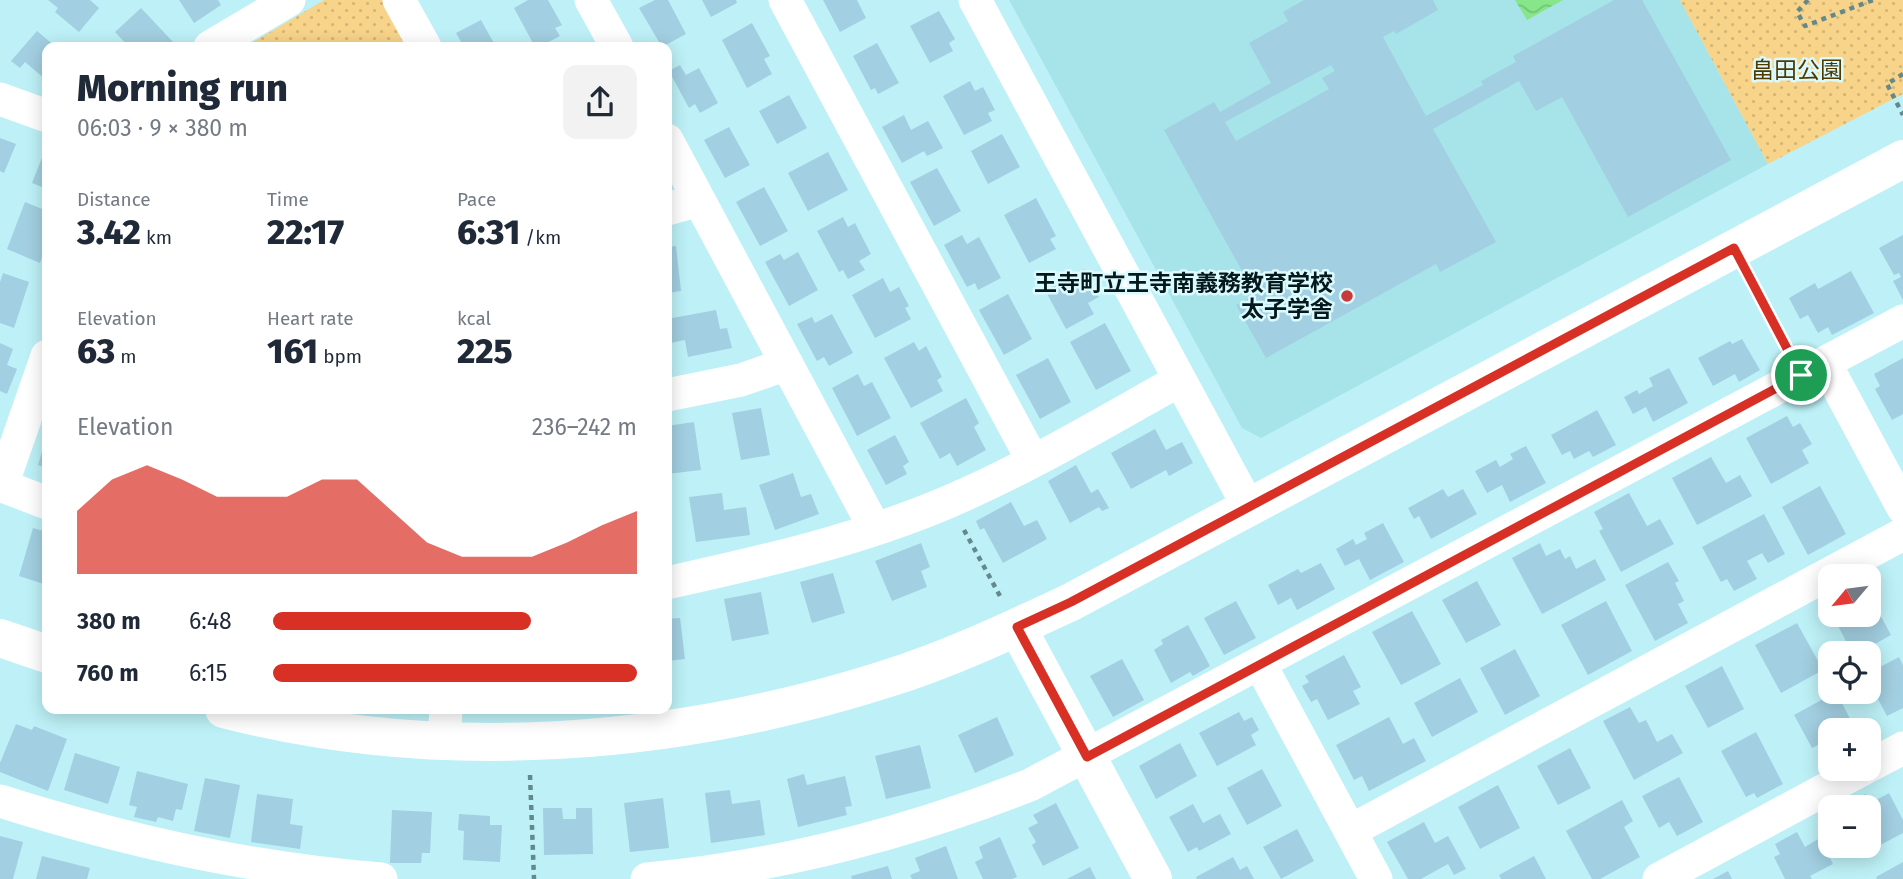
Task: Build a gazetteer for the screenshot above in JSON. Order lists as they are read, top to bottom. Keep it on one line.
{"parks":["畠田公園"],"places":["王寺町立王寺南義務教育学校 太子学舎"],"north":"bottom left","page":{"heading":["Morning run","06:03 · 9 × 380 m"],"stats":[["Distance","3.42 km"],["Time","22:17"],["Pace","6:31 /km"],["Elevation","63 m"],["Heart rate","161 bpm"],["kcal","225"]],"chart":["Elevation","236–242 m"],"map_buttons":["+","−"],"list":[{"name":"380 m","note":"6:48"},{"name":"760 m","note":"6:15"}]}}
